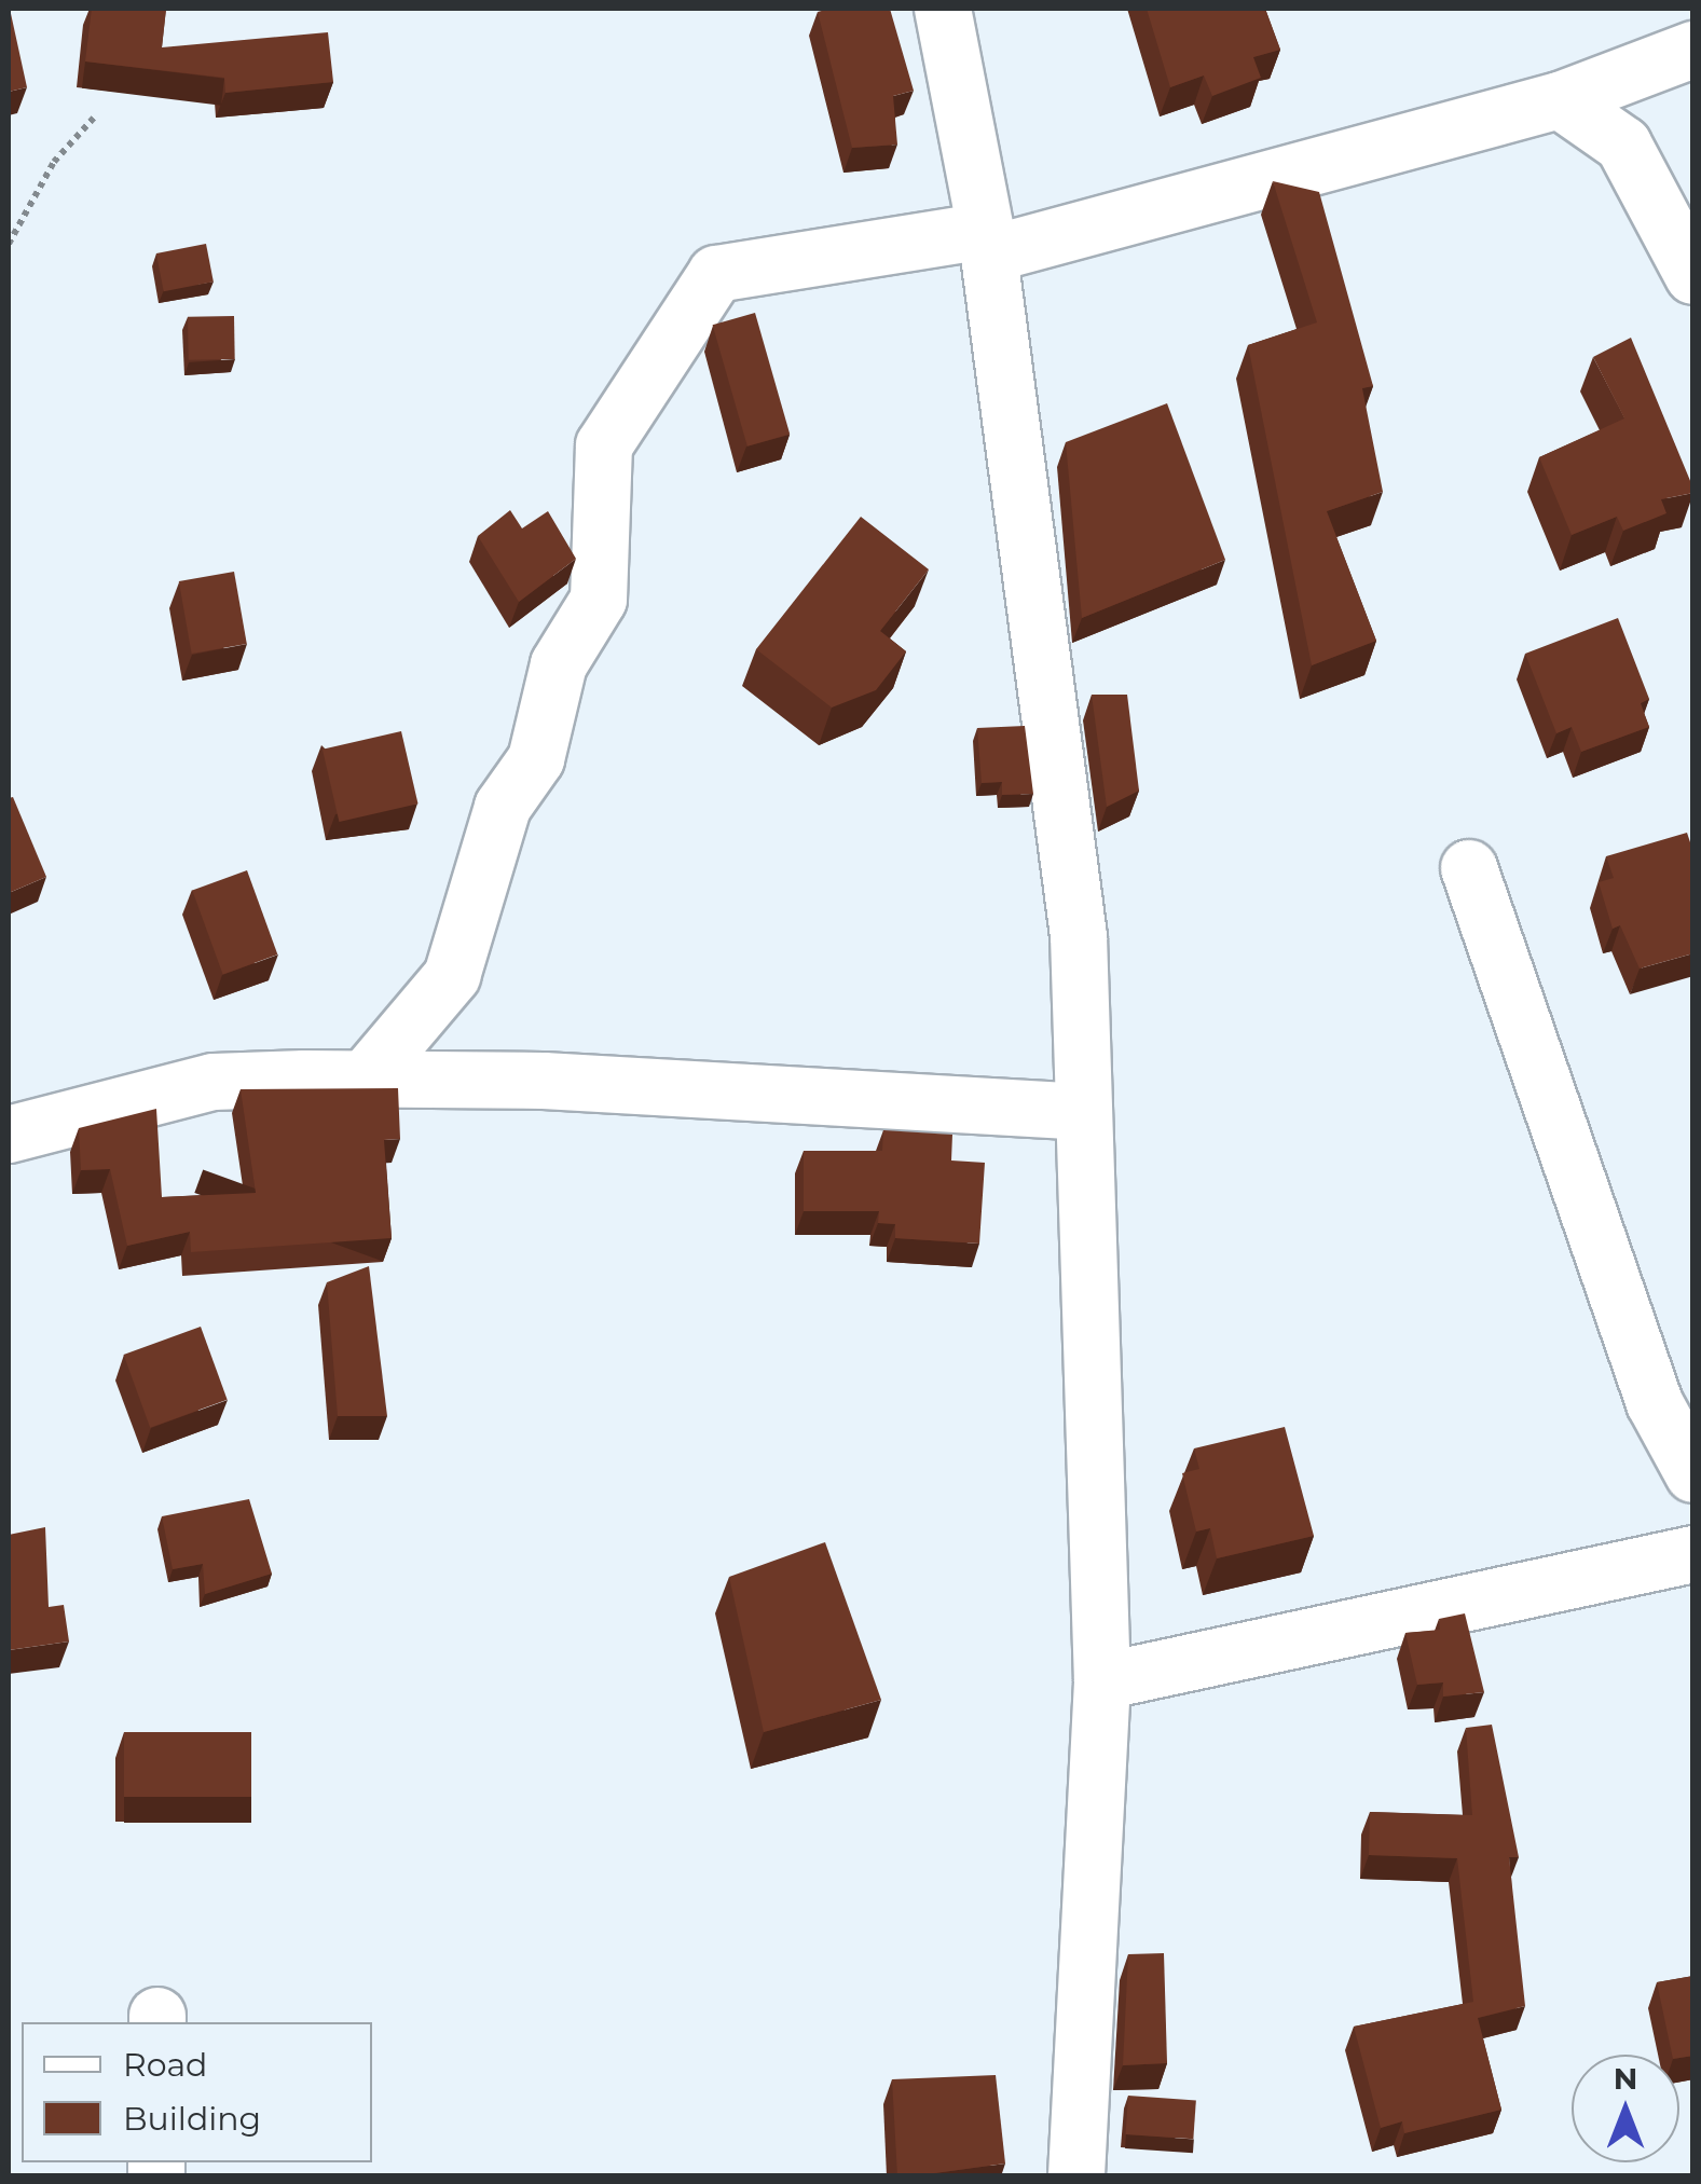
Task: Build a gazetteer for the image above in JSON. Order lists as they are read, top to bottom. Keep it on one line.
{"legend":["Road","Building"],"north":"top"}
